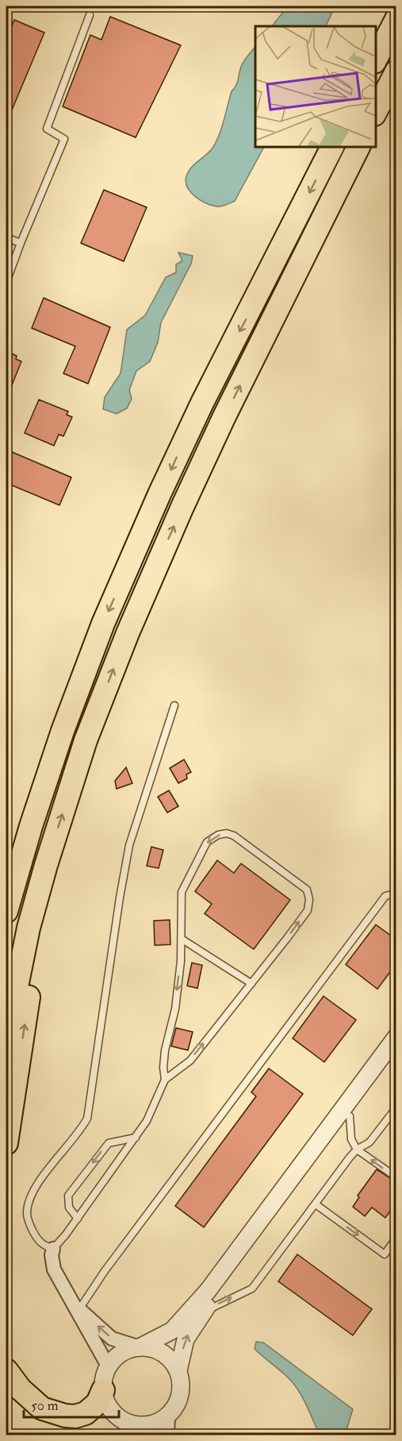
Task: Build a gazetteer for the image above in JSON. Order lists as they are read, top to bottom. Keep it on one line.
{"scale_bar":"50 m"}
